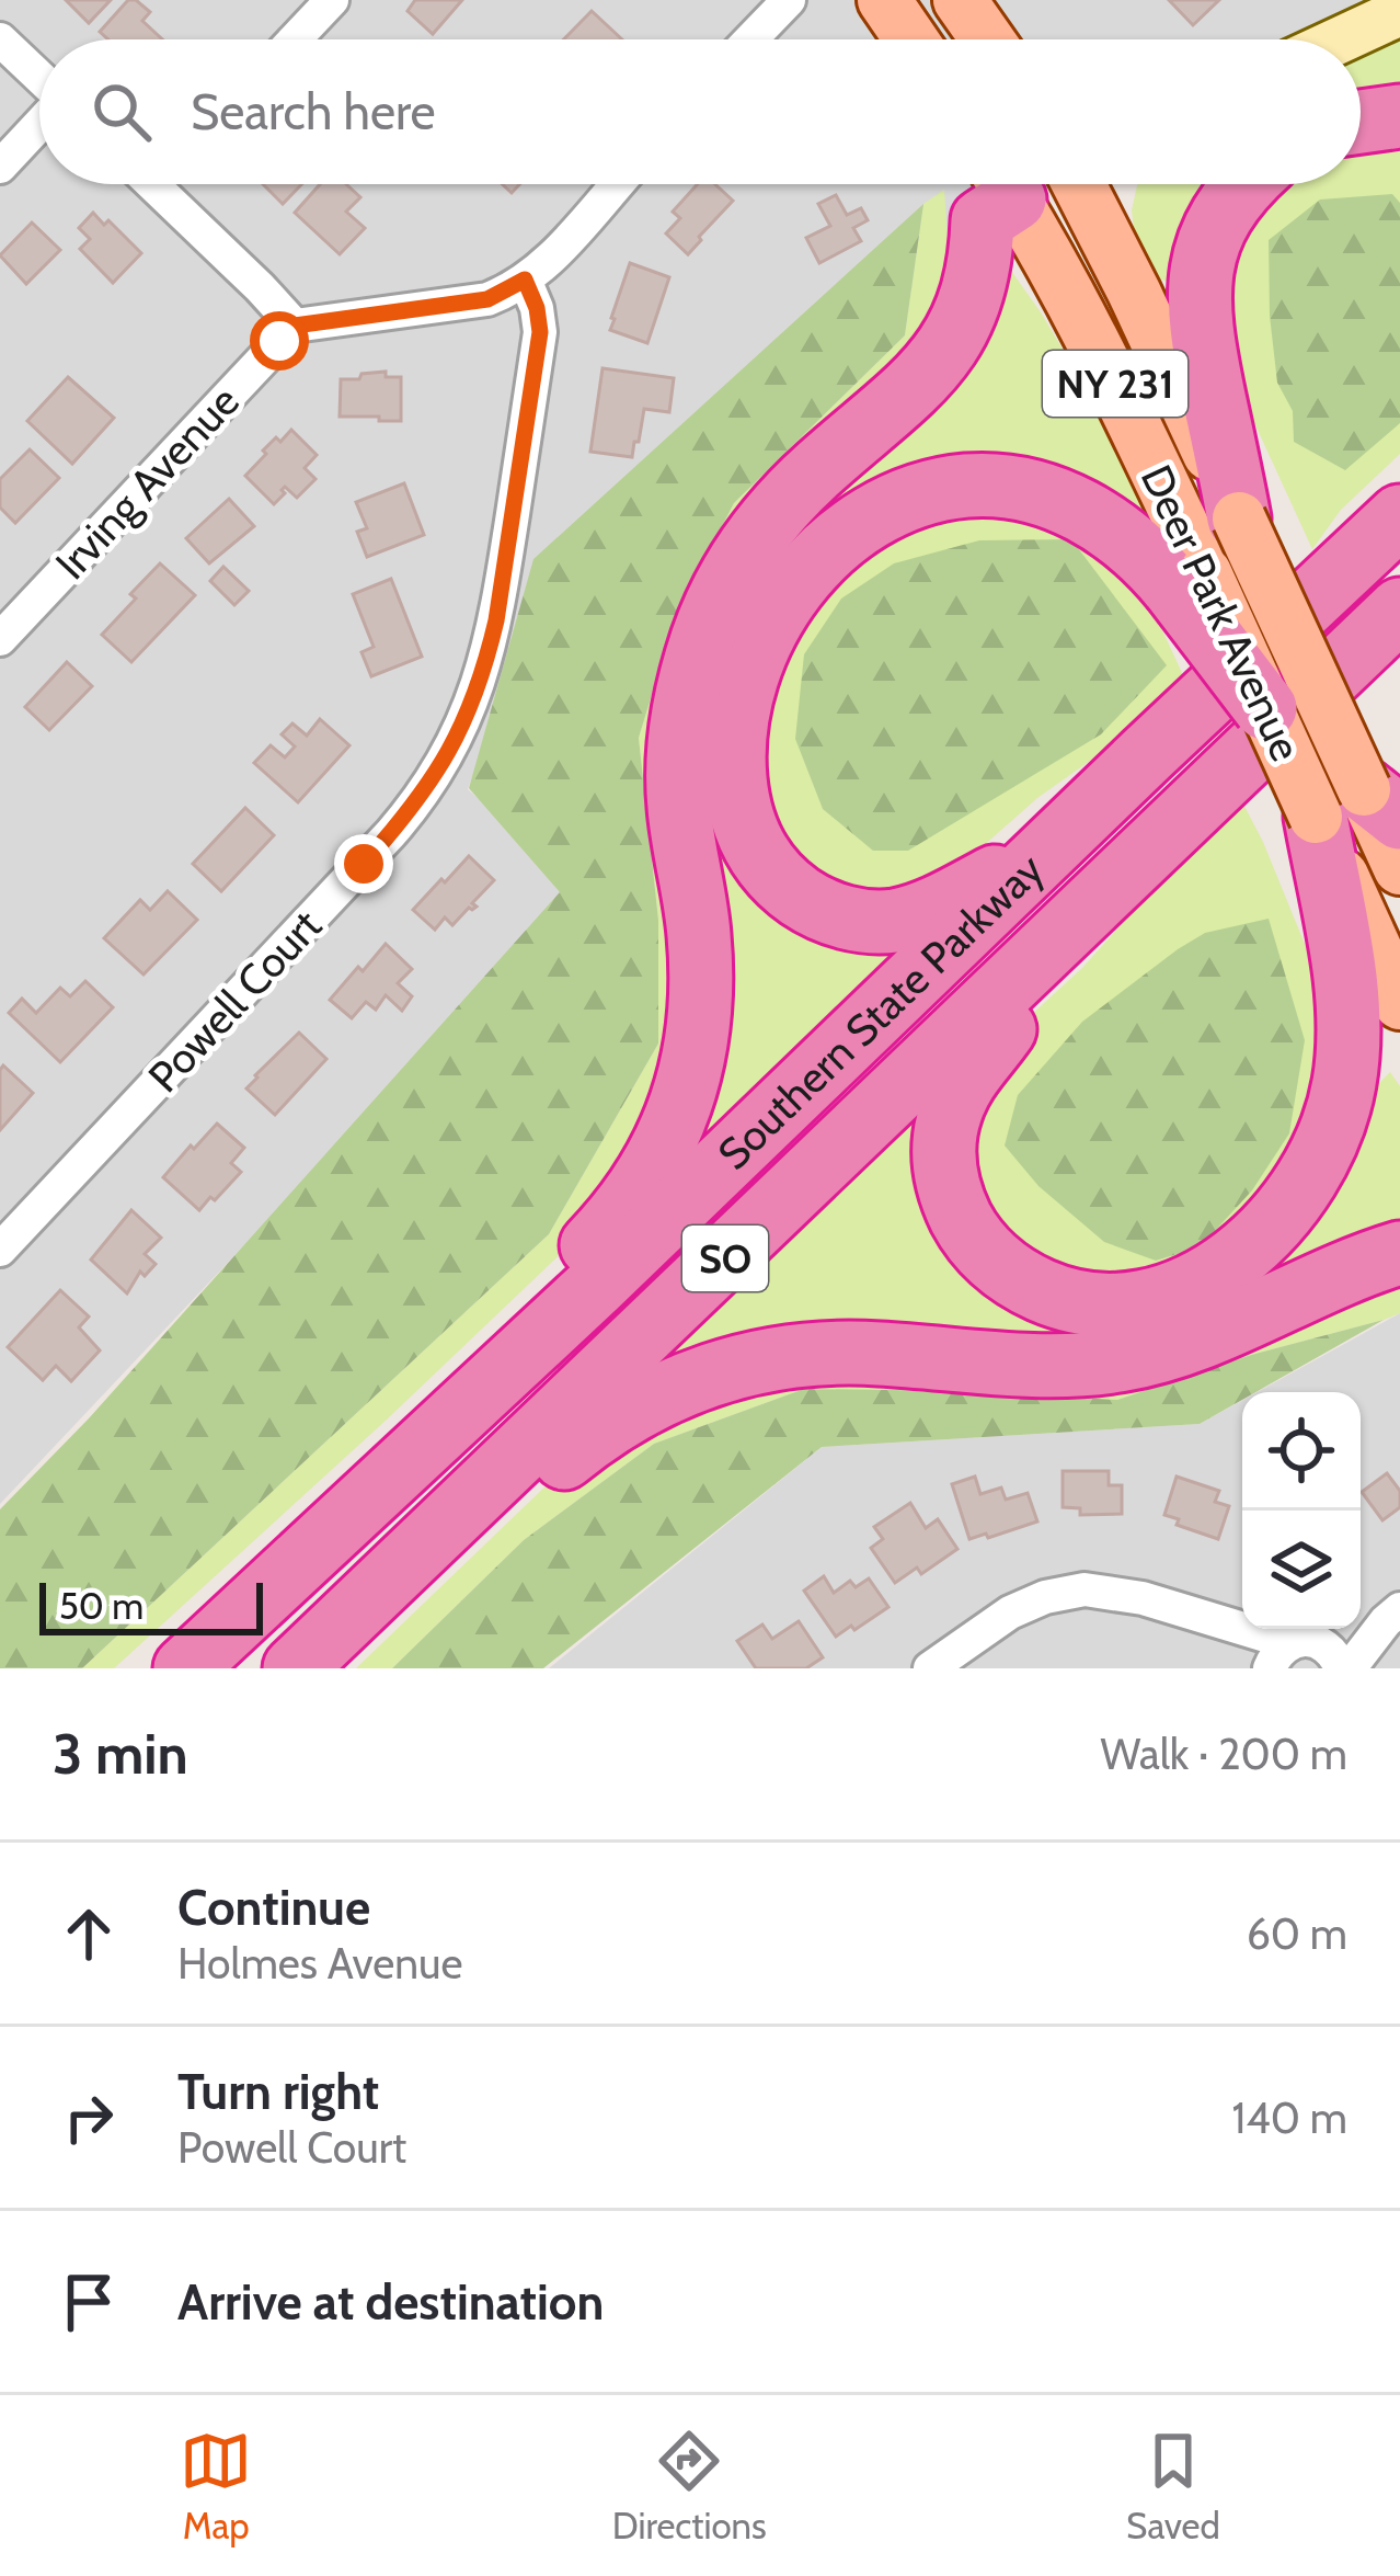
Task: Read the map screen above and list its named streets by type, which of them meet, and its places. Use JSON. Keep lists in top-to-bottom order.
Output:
{
  "streets": {
    "highway": ["Southern State Parkway", "SO"],
    "main road": ["NY 231", "Deer Park Avenue"],
    "street": ["Irving Avenue", "Powell Court"]
  },
  "scale_bar": "50 m",
  "page": {
    "search": "Search here",
    "scale": "50 m",
    "heading": ["3 min", "Walk · 200 m"],
    "list": [
      ["Continue", "Holmes Avenue", "60 m"],
      ["Turn right", "Powell Court", "140 m"],
      "Arrive at destination"
    ],
    "nav": ["Map", "Directions", "Saved"]
  }
}
